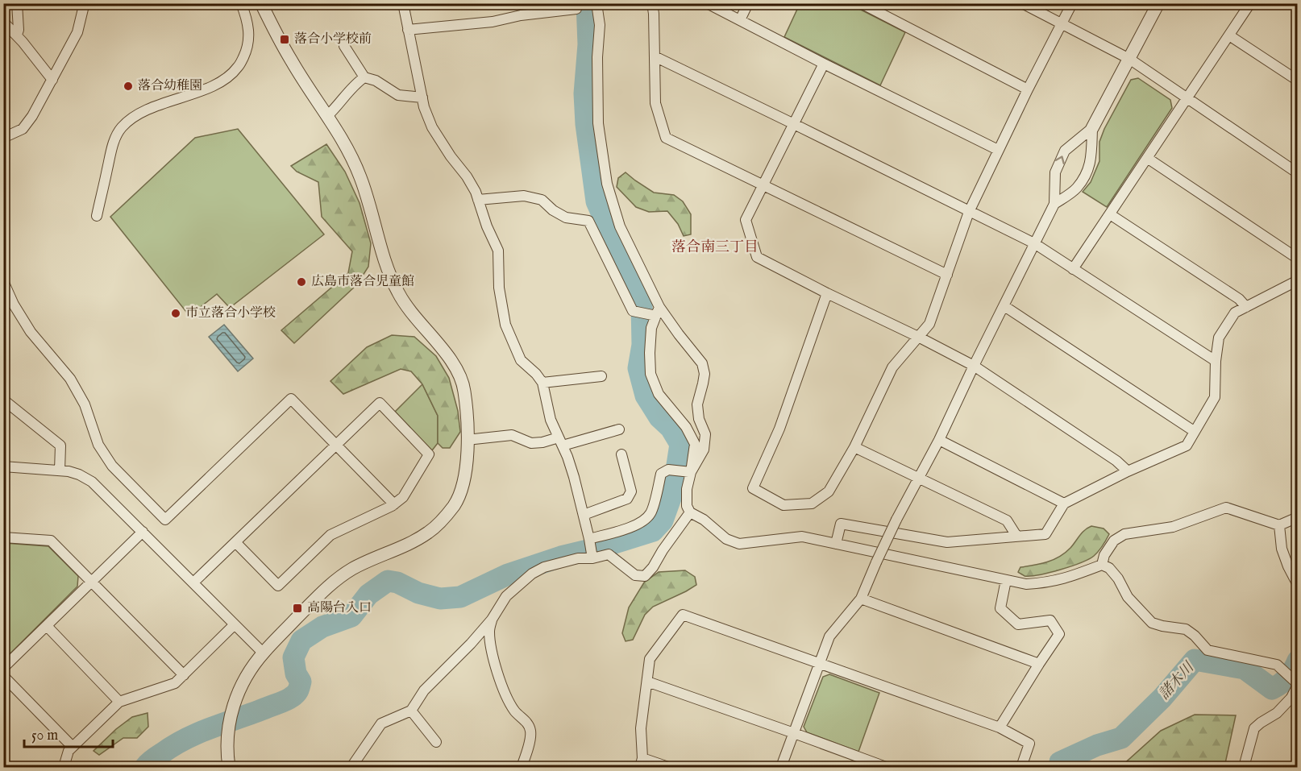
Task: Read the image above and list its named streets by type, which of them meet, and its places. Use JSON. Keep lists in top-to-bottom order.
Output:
{
  "districts": ["落合南三丁目"],
  "water": ["諸木川"],
  "places": {
    "transit": ["落合小学校前", "高陽台入口"],
    "other": ["落合幼稚園", "広島市落合児童館", "市立落合小学校"]
  },
  "scale_bar": "50 m"
}
